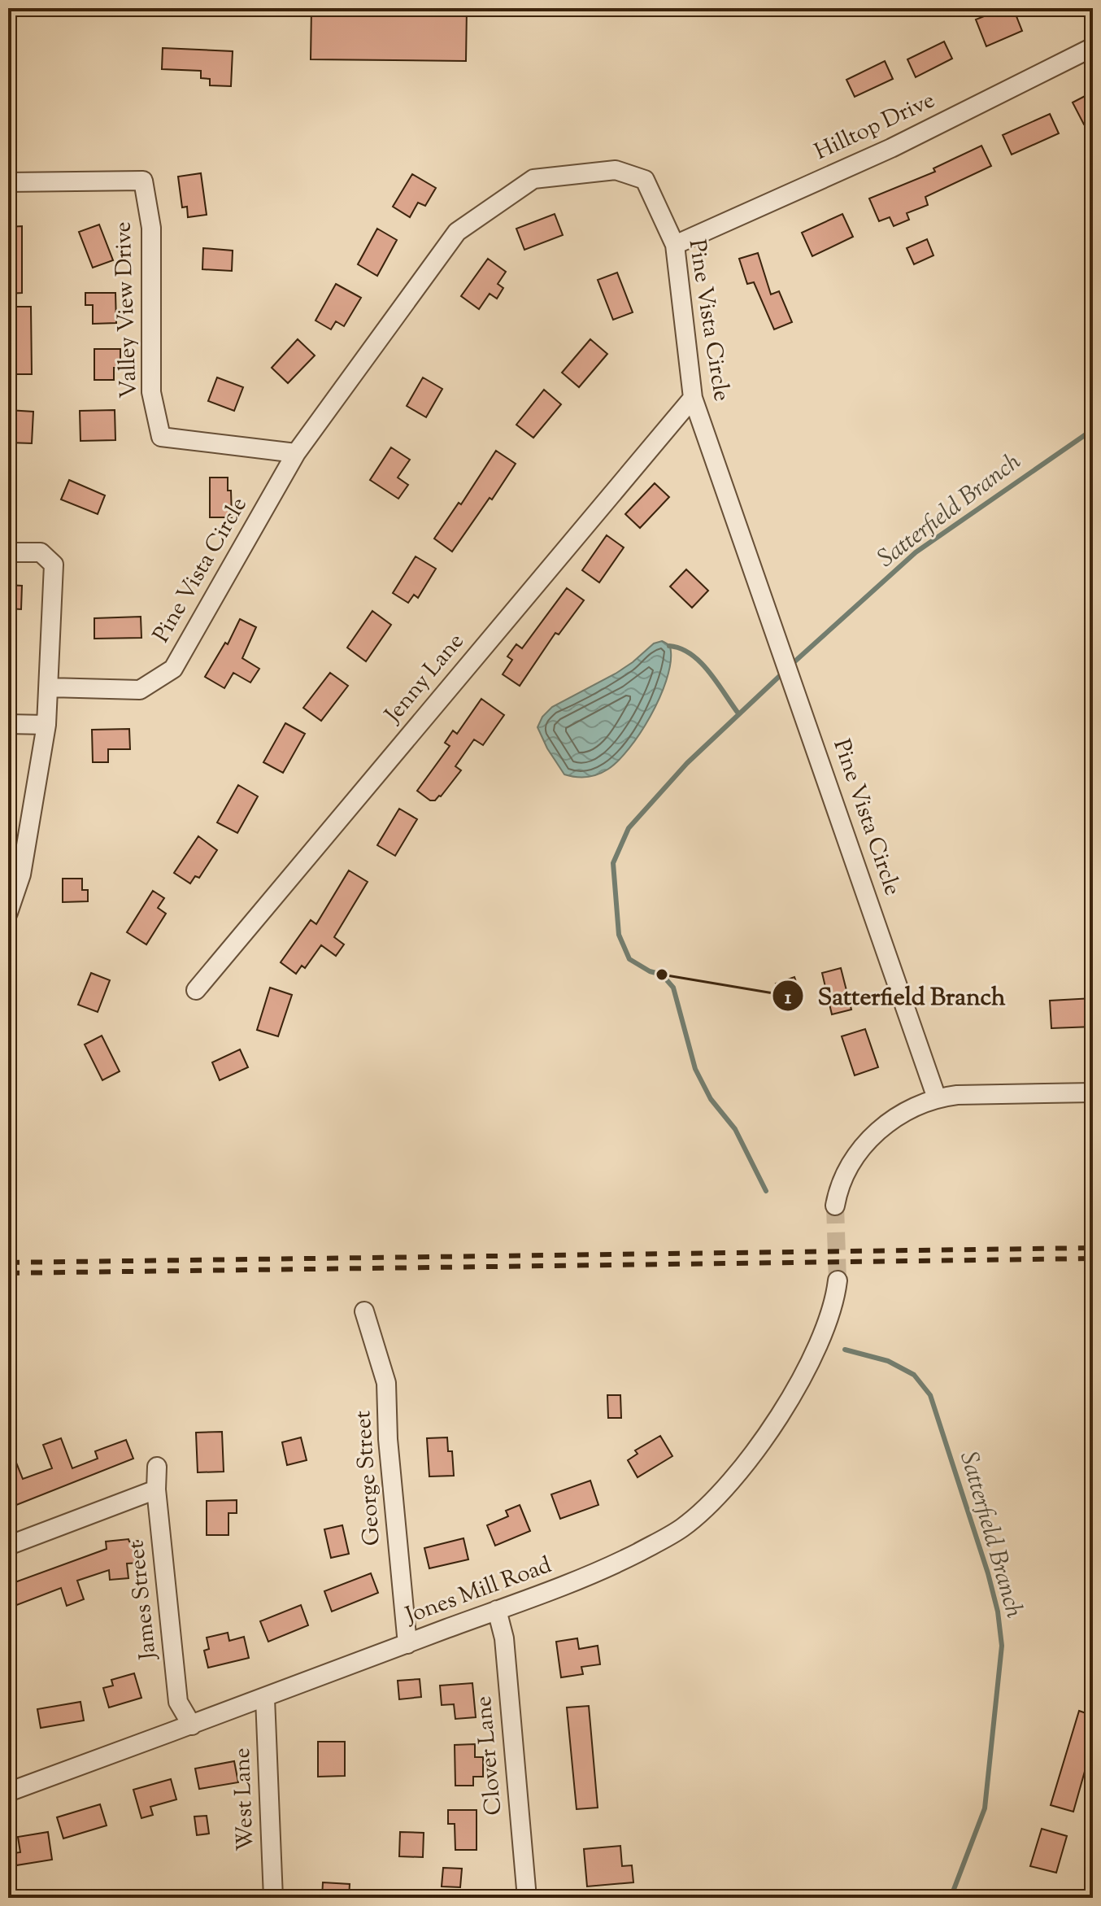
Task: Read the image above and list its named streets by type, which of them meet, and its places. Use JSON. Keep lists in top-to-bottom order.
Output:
{
  "streets": {
    "street": [
      "Hilltop Drive",
      "Valley View Drive",
      "Pine Vista Circle",
      "Jenny Lane",
      "George Street",
      "Jones Mill Road",
      "James Street",
      "Clover Lane",
      "West Lane"
    ]
  },
  "crossings": [
    ["Hilltop Drive", "Pine Vista Circle"],
    ["Valley View Drive", "Pine Vista Circle"],
    ["Pine Vista Circle", "Jenny Lane"],
    ["George Street", "Jones Mill Road"],
    ["Jones Mill Road", "James Street"],
    ["Jones Mill Road", "Clover Lane"],
    ["Jones Mill Road", "West Lane"]
  ],
  "water": ["Satterfield Branch"],
  "places": ["Satterfield Branch"]
}
